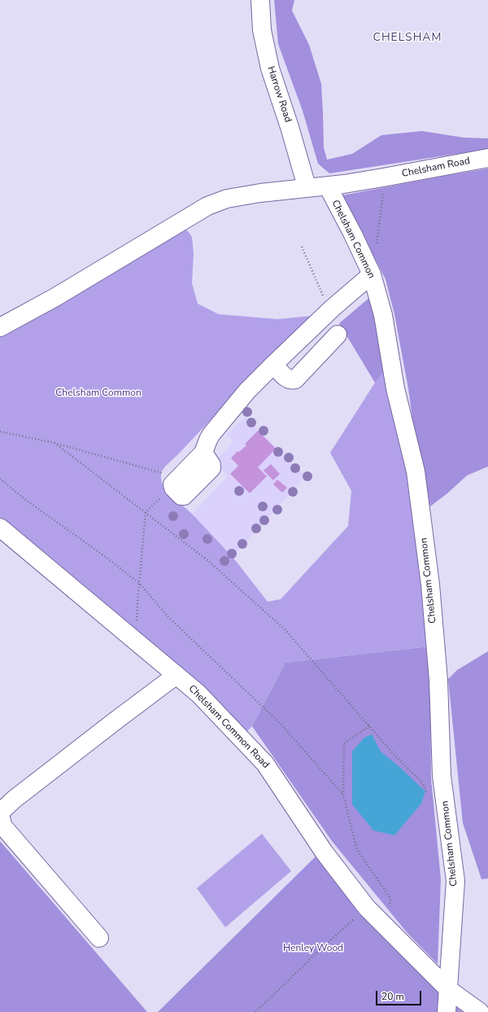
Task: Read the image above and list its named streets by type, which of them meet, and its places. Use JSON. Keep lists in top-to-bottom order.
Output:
{
  "streets": {
    "street": [
      "Harrow Road",
      "Chelsham Road",
      "Chelsham Common",
      "Chelsham Common Road"
    ]
  },
  "crossings": [
    ["Harrow Road", "Chelsham Common"],
    ["Chelsham Road", "Chelsham Common"],
    ["Chelsham Common", "Chelsham Common Road"]
  ],
  "districts": ["CHELSHAM"],
  "parks": ["Chelsham Common", "Henley Wood"],
  "scale_bar": "20 m"
}
